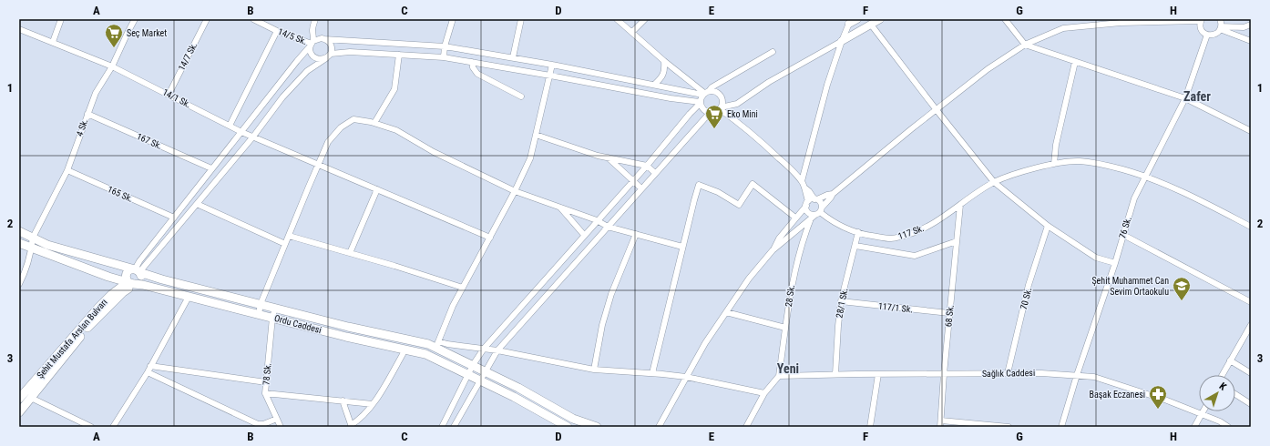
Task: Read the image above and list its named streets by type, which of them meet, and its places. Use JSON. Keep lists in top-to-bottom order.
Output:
{
  "streets": {
    "main road": ["Ordu Caddesi", "Şehit Mustafa Arslan Bulvarı"],
    "street": [
      "14/5 Sk.",
      "14/7 Sk.",
      "14/1 Sk.",
      "4 Sk.",
      "167 Sk.",
      "165 Sk.",
      "76 Sk.",
      "117 Sk.",
      "28 Sk.",
      "70 Sk.",
      "28/1 Sk.",
      "117/1 Sk.",
      "68 Sk.",
      "Sağlık Caddesi",
      "78 Sk."
    ]
  },
  "crossings": [
    ["14/7 Sk.", "14/1 Sk."],
    ["14/1 Sk.", "4 Sk."],
    ["4 Sk.", "167 Sk."],
    ["4 Sk.", "165 Sk."],
    ["4 Sk.", "Ordu Caddesi"],
    ["76 Sk.", "117 Sk."],
    ["76 Sk.", "Sağlık Caddesi"],
    ["117 Sk.", "28 Sk."],
    ["117 Sk.", "28/1 Sk."],
    ["117 Sk.", "68 Sk."],
    ["28 Sk.", "Sağlık Caddesi"],
    ["70 Sk.", "Sağlık Caddesi"],
    ["28/1 Sk.", "117/1 Sk."],
    ["28/1 Sk.", "Sağlık Caddesi"],
    ["117/1 Sk.", "68 Sk."],
    ["68 Sk.", "Sağlık Caddesi"],
    ["Ordu Caddesi", "Şehit Mustafa Arslan Bulvarı"],
    ["Ordu Caddesi", "78 Sk."]
  ],
  "districts": ["Zafer", "Yeni"],
  "places": {
    "supermarket": ["Seç Market", "Eko Mini"],
    "school or university": ["Şehit Muhammet Can Sevim Ortaokulu"],
    "pharmacy": ["Başak Eczanesi"]
  },
  "north": "top right",
  "grid": {
    "columns": [
      "A",
      "B",
      "C",
      "D",
      "E",
      "F",
      "G",
      "H"
    ],
    "rows": ["1", "2", "3"]
  }
}
